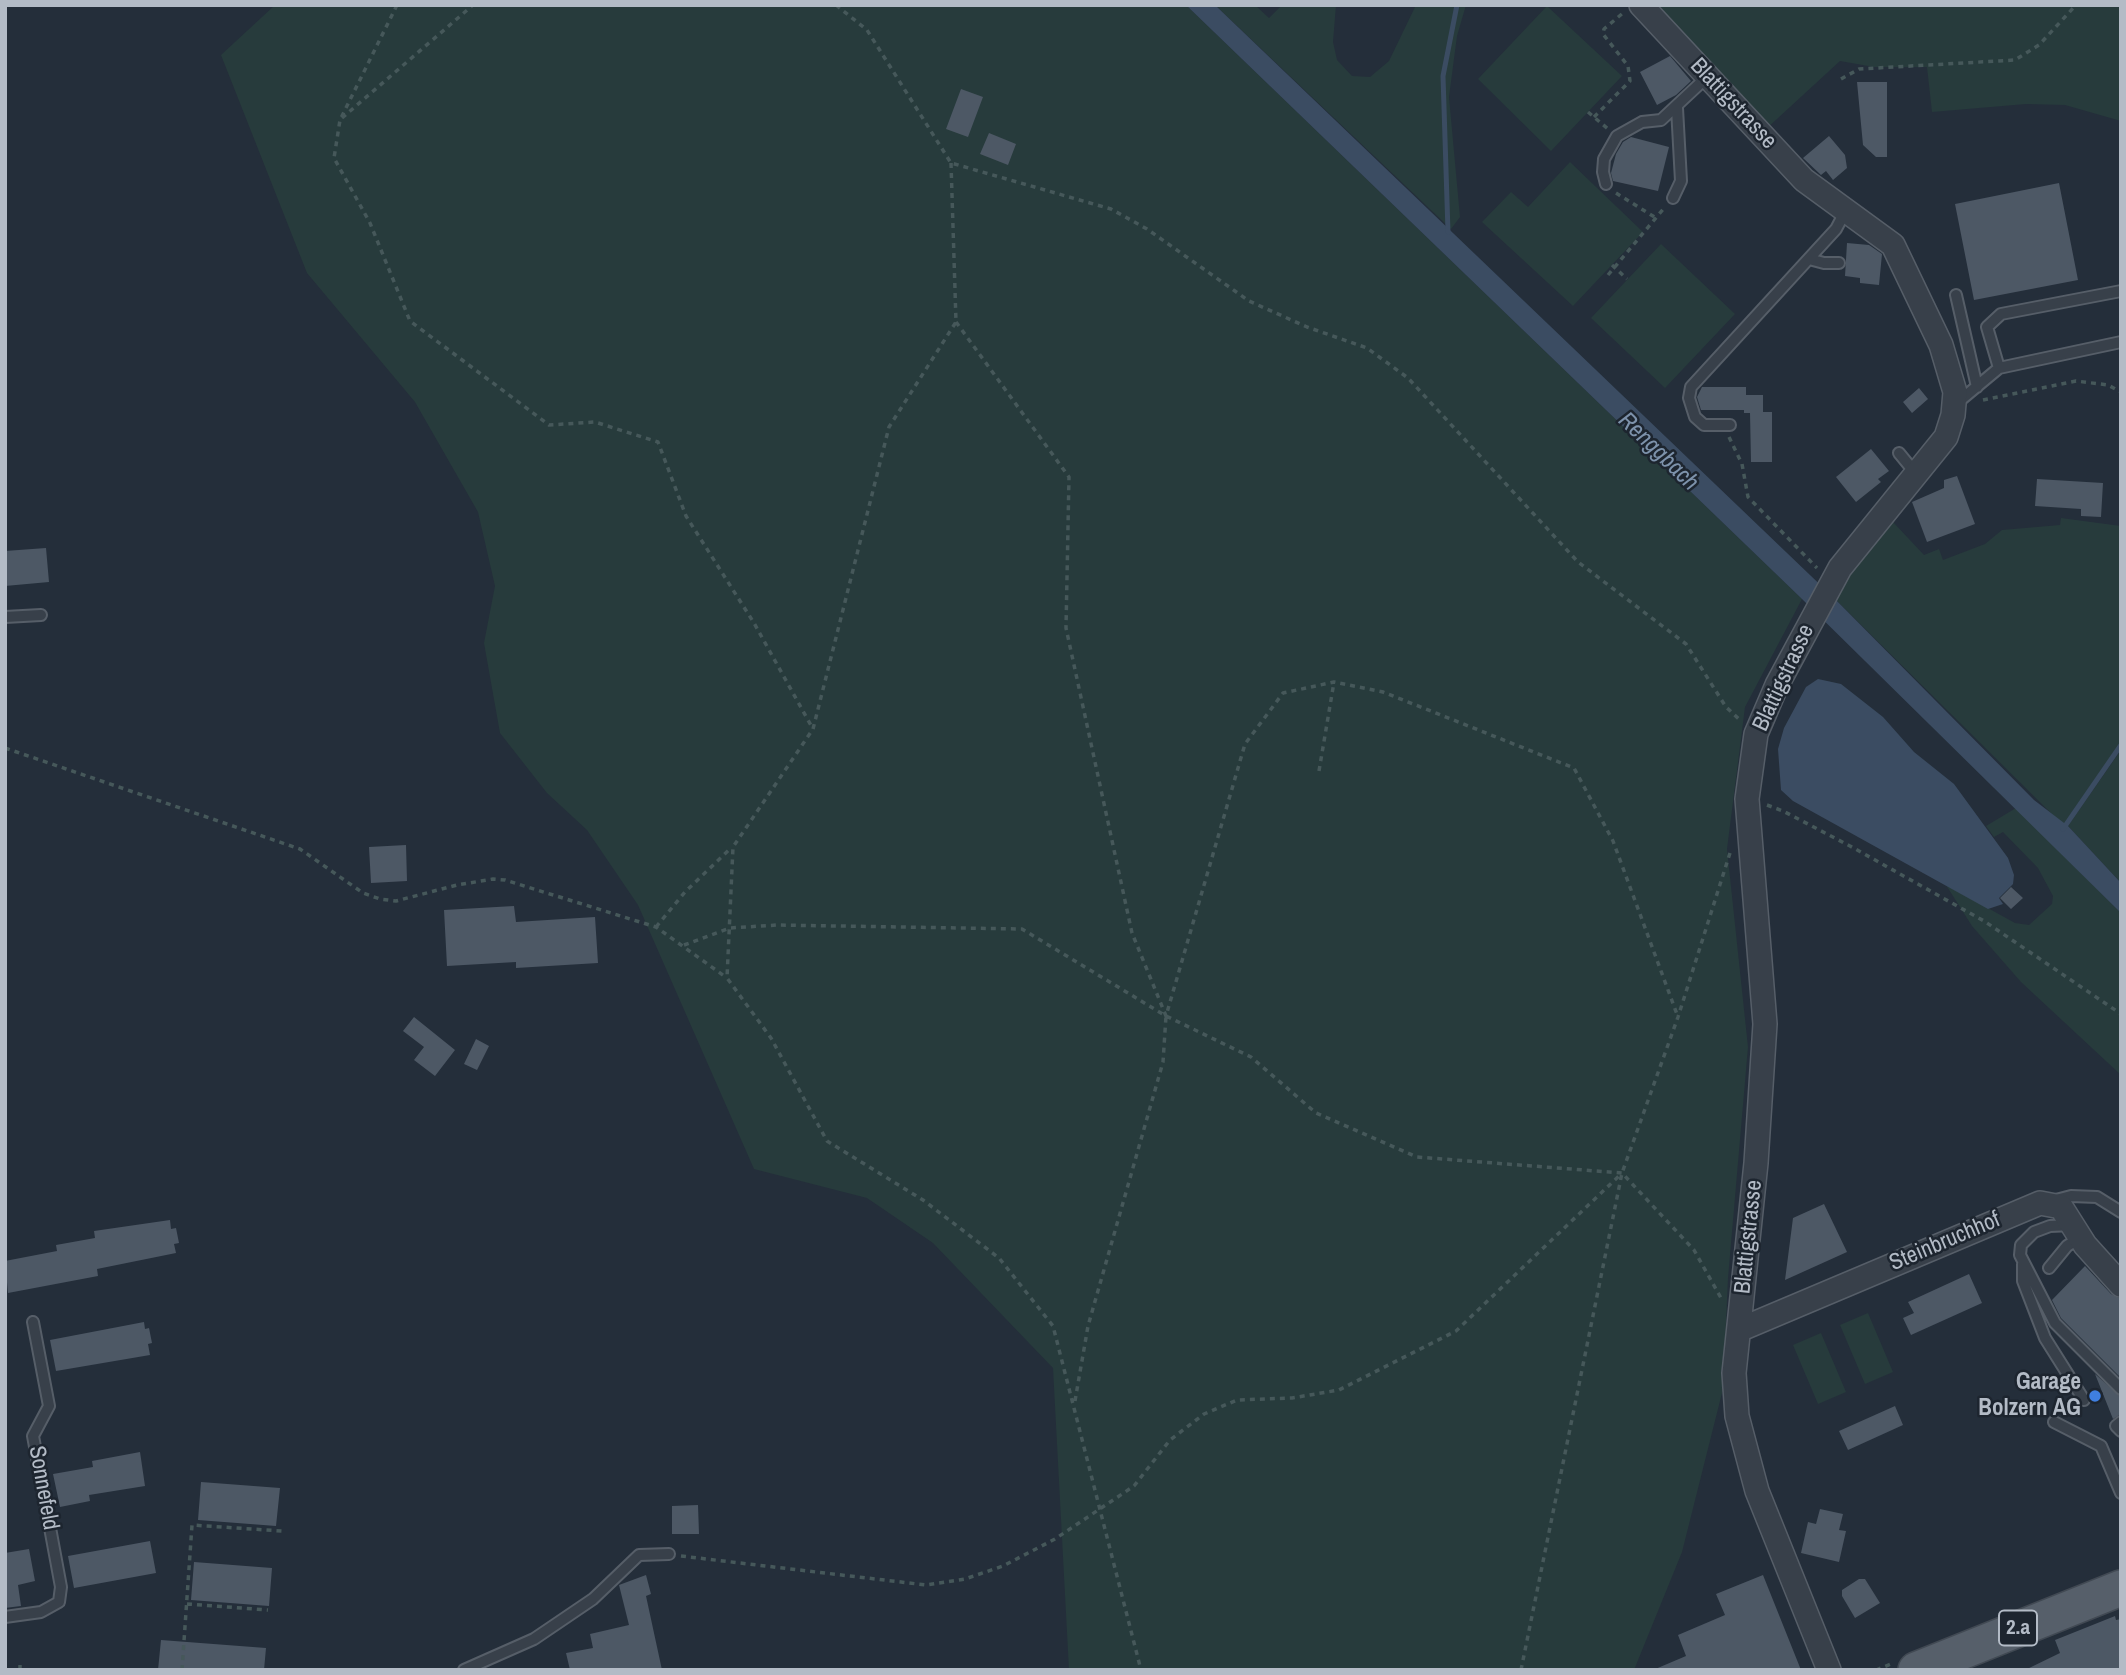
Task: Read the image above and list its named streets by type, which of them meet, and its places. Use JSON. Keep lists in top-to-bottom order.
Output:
{
  "streets": {
    "main road": ["2.a"],
    "street": ["Blattigstrasse", "Steinbruchhof"],
    "lane": ["Sonnefeld"]
  },
  "crossings": [
    ["Blattigstrasse", "Steinbruchhof"]
  ],
  "water": ["Renggbach"],
  "places": ["Garage Bolzern AG"]
}
